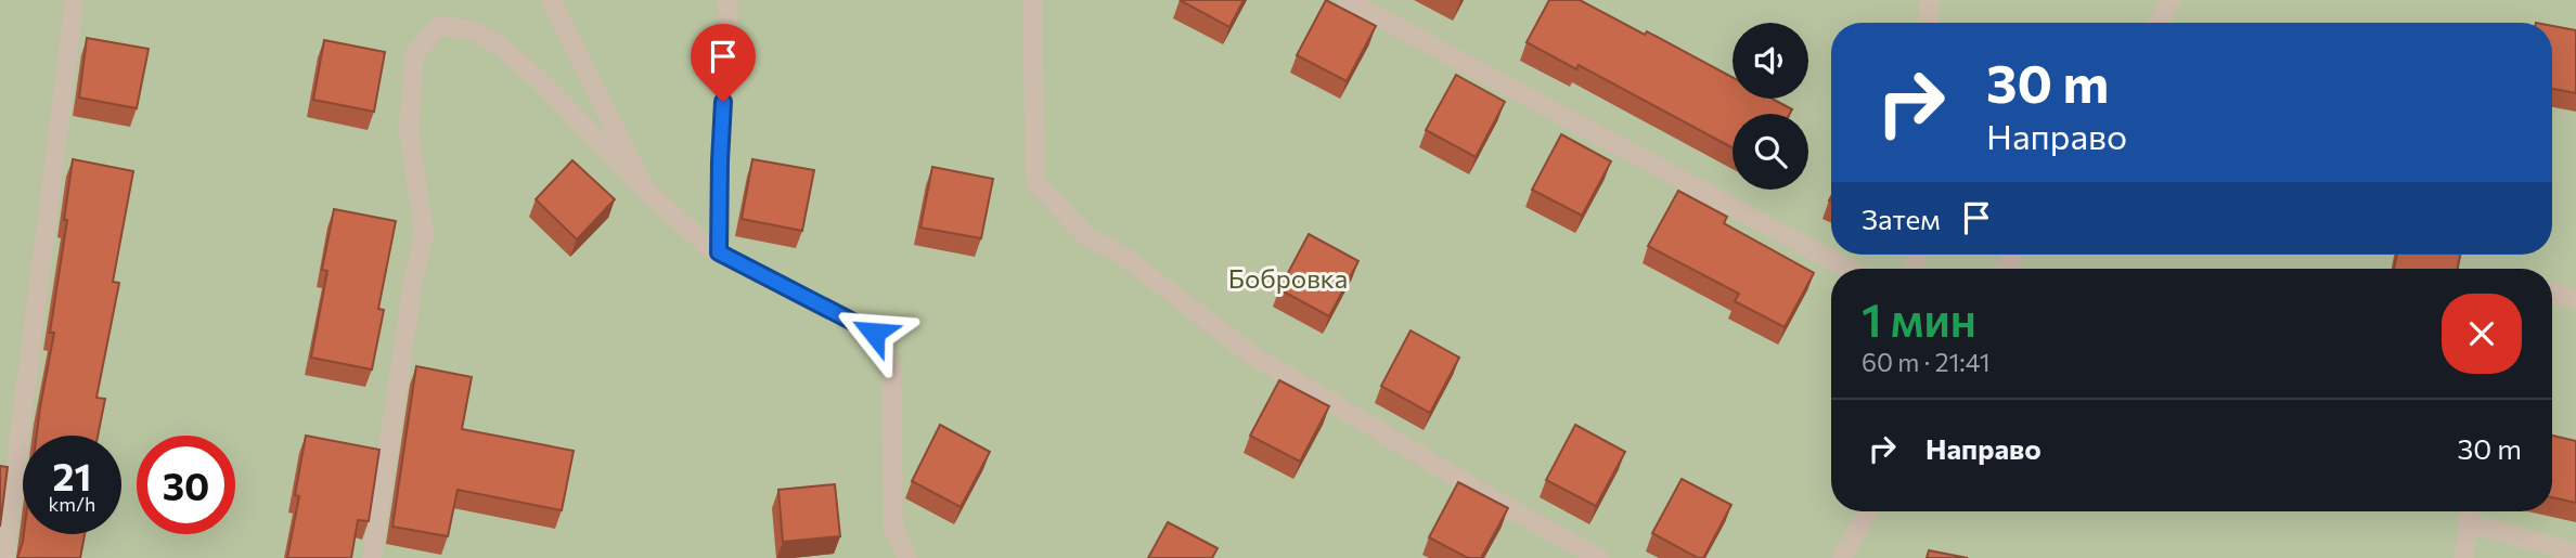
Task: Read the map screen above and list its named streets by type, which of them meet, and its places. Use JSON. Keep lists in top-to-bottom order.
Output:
{
  "parks": ["Бобровка"],
  "page": {
    "turn": ["30 m", "Направо"],
    "then": "Затем",
    "heading": ["1 мин", "60 m · 21:41"],
    "list": [
      {
        "name": "Направо",
        "value": "30 m"
      }
    ],
    "speed": "21 km/h",
    "limit": "30"
  }
}
